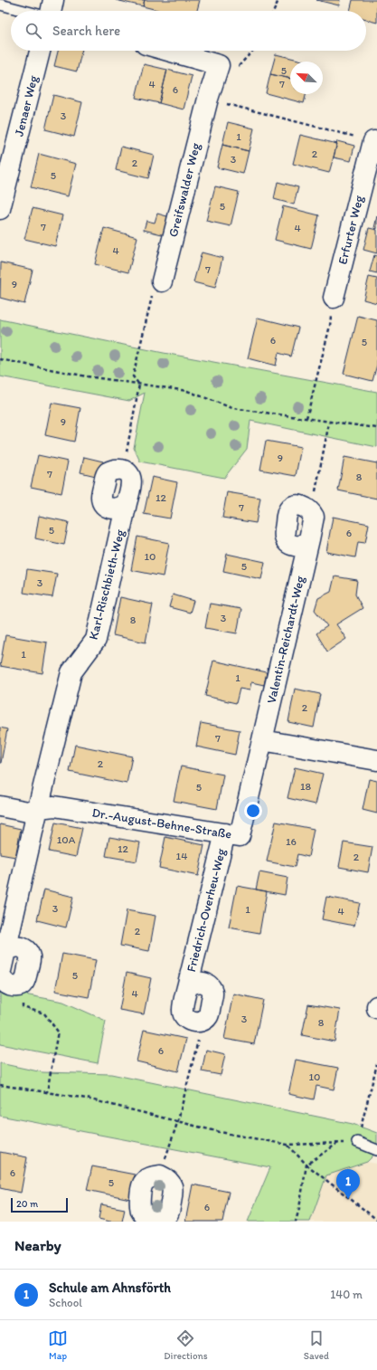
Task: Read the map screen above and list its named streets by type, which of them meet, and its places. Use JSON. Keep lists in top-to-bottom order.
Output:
{
  "streets": {
    "street": [
      "Jenaer Weg",
      "Greifswalder Weg",
      "Erfurter Weg",
      "Karl-Rischbieth-Weg",
      "Valentin-Reichardt-Weg",
      "Dr.-August-Behne-Straße",
      "Friedrich-Overheu-Weg"
    ]
  },
  "crossings": [
    ["Karl-Rischbieth-Weg", "Dr.-August-Behne-Straße"],
    ["Valentin-Reichardt-Weg", "Dr.-August-Behne-Straße"],
    ["Dr.-August-Behne-Straße", "Friedrich-Overheu-Weg"]
  ],
  "house_numbers": [
    "5",
    "4",
    "7",
    "6",
    "3",
    "1",
    "2",
    "3",
    "2",
    "5",
    "5",
    "7",
    "4",
    "4",
    "7",
    "9",
    "6",
    "5",
    "9",
    "9",
    "7",
    "8",
    "12",
    "7",
    "5",
    "6",
    "10",
    "5",
    "3",
    "3",
    "8",
    "1",
    "1",
    "2",
    "7",
    "2",
    "18",
    "5",
    "10A",
    "16",
    "12",
    "14",
    "2",
    "3",
    "1",
    "4",
    "2",
    "5",
    "4",
    "3",
    "8",
    "6",
    "10",
    "6",
    "5",
    "6"
  ],
  "scale_bar": "20 m",
  "north": "top left",
  "page": {
    "search": "Search here",
    "pins": "1",
    "scale": "20 m",
    "heading": "Nearby",
    "list": [
      {
        "mark": "1",
        "name": "Schule am Ahnsförth",
        "note": "School",
        "value": "140 m"
      }
    ],
    "nav": ["Map", "Directions", "Saved"]
  }
}
